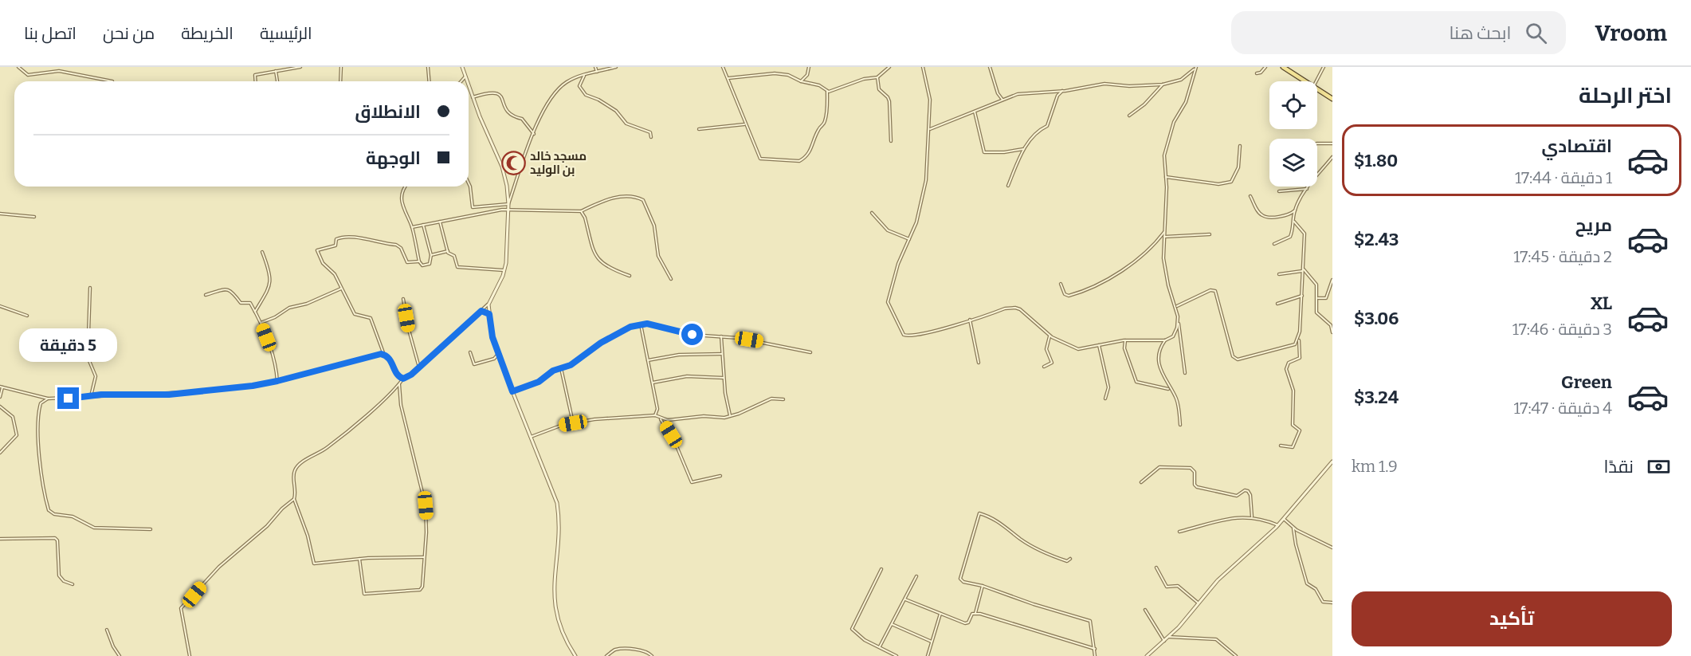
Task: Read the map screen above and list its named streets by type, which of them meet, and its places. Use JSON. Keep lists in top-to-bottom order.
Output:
{
  "places": {
    "mosque": ["مسجد خالد بن الوليد"]
  },
  "page": {
    "header": "Vroom",
    "search": "ابحث هنا",
    "nav": [
      "الرئيسية",
      "الخريطة",
      "من نحن",
      "اتصل بنا"
    ],
    "heading": "اختر الرحلة",
    "banner": ["الانطلاق", "الوجهة"],
    "list": [
      {
        "name": "اقتصادي",
        "note": "1 دقيقة · 17:44",
        "value": "$1.80"
      },
      {
        "name": "مريح",
        "note": "2 دقيقة · 17:45",
        "value": "$2.43"
      },
      {
        "name": "XL",
        "note": "3 دقيقة · 17:46",
        "value": "$3.06"
      },
      {
        "name": "Green",
        "note": "4 دقيقة · 17:47",
        "value": "$3.24"
      }
    ],
    "bubble": "5 دقيقة",
    "pay": ["نقدًا", "1.9 km"],
    "buttons": "تأكيد"
  }
}
